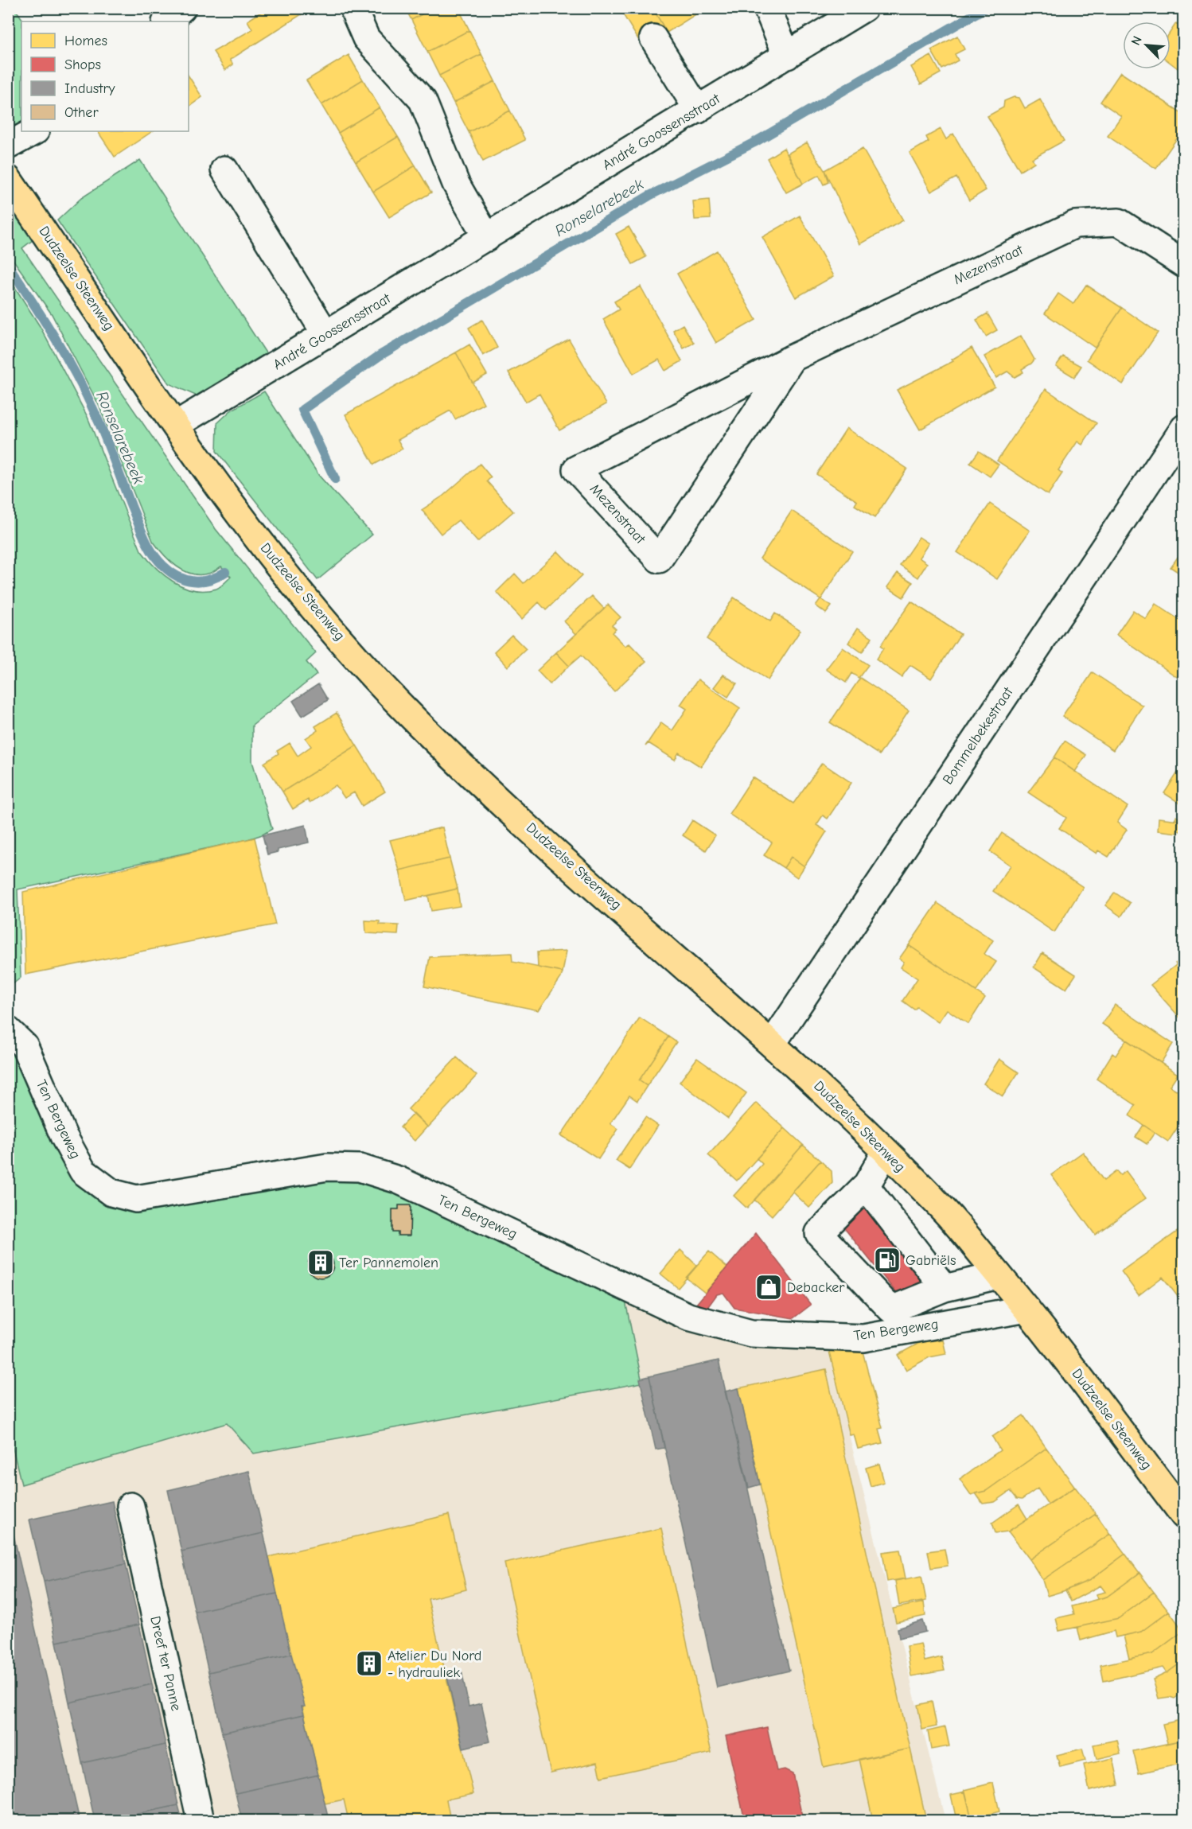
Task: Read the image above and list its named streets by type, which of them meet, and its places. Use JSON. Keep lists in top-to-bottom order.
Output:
{
  "streets": {
    "main road": ["Dudzeelse Steenweg"],
    "street": [
      "André Goossensstraat",
      "Mezenstraat",
      "Bommelbekestraat",
      "Ten Bergeweg",
      "Dreef ter Panne"
    ]
  },
  "crossings": [
    ["André Goossensstraat", "Dudzeelse Steenweg"],
    ["Dudzeelse Steenweg", "Bommelbekestraat"],
    ["Dudzeelse Steenweg", "Ten Bergeweg"]
  ],
  "water": ["Ronselarebeek"],
  "places": {
    "fuel station": ["Gabriëls"],
    "building": ["Ter Pannemolen", "Atelier Du Nord - hydrauliek"],
    "shop": ["Debacker"]
  },
  "legend": [
    "Homes",
    "Shops",
    "Industry",
    "Other"
  ],
  "north": "top left"
}
